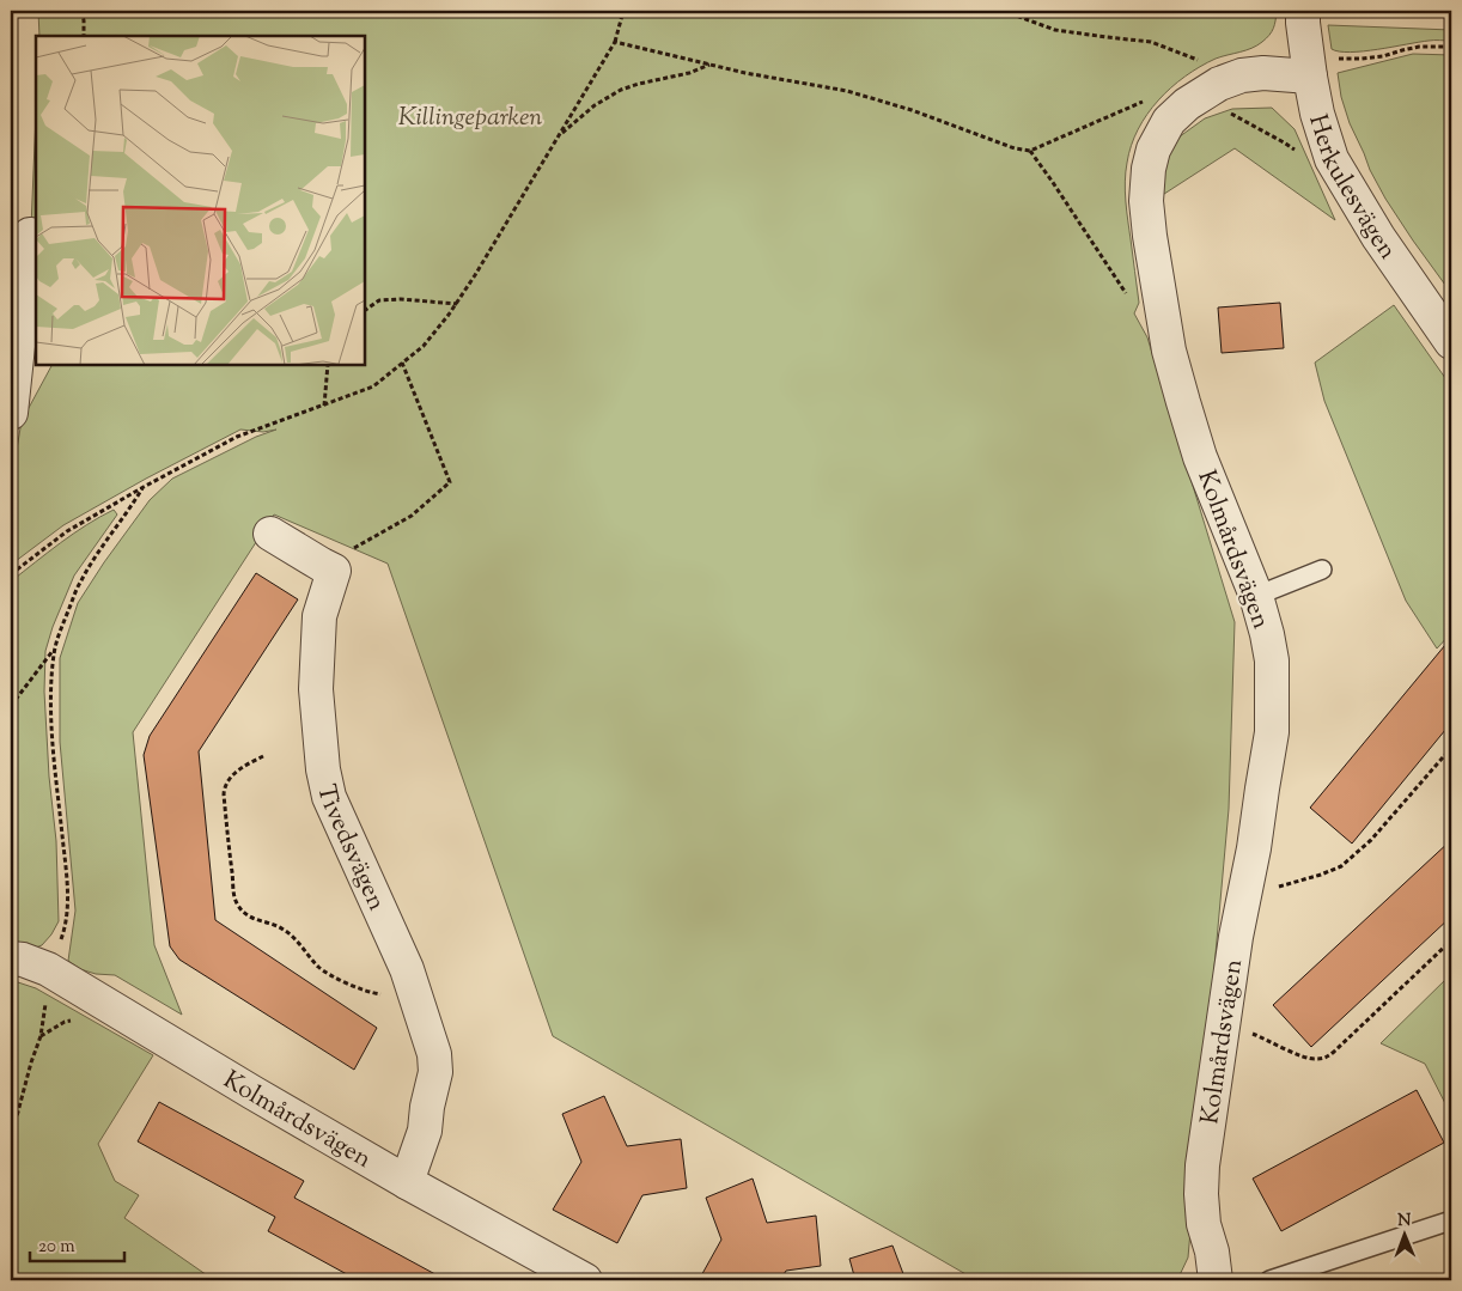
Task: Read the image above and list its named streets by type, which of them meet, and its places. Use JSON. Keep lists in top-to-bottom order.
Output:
{
  "streets": {
    "street": ["Herkulesvägen", "Kolmårdsvägen", "Tivedsvägen"]
  },
  "crossings": [
    ["Herkulesvägen", "Kolmårdsvägen"],
    ["Kolmårdsvägen", "Tivedsvägen"]
  ],
  "parks": ["Killingeparken"],
  "scale_bar": "20 m",
  "north": "top"
}
